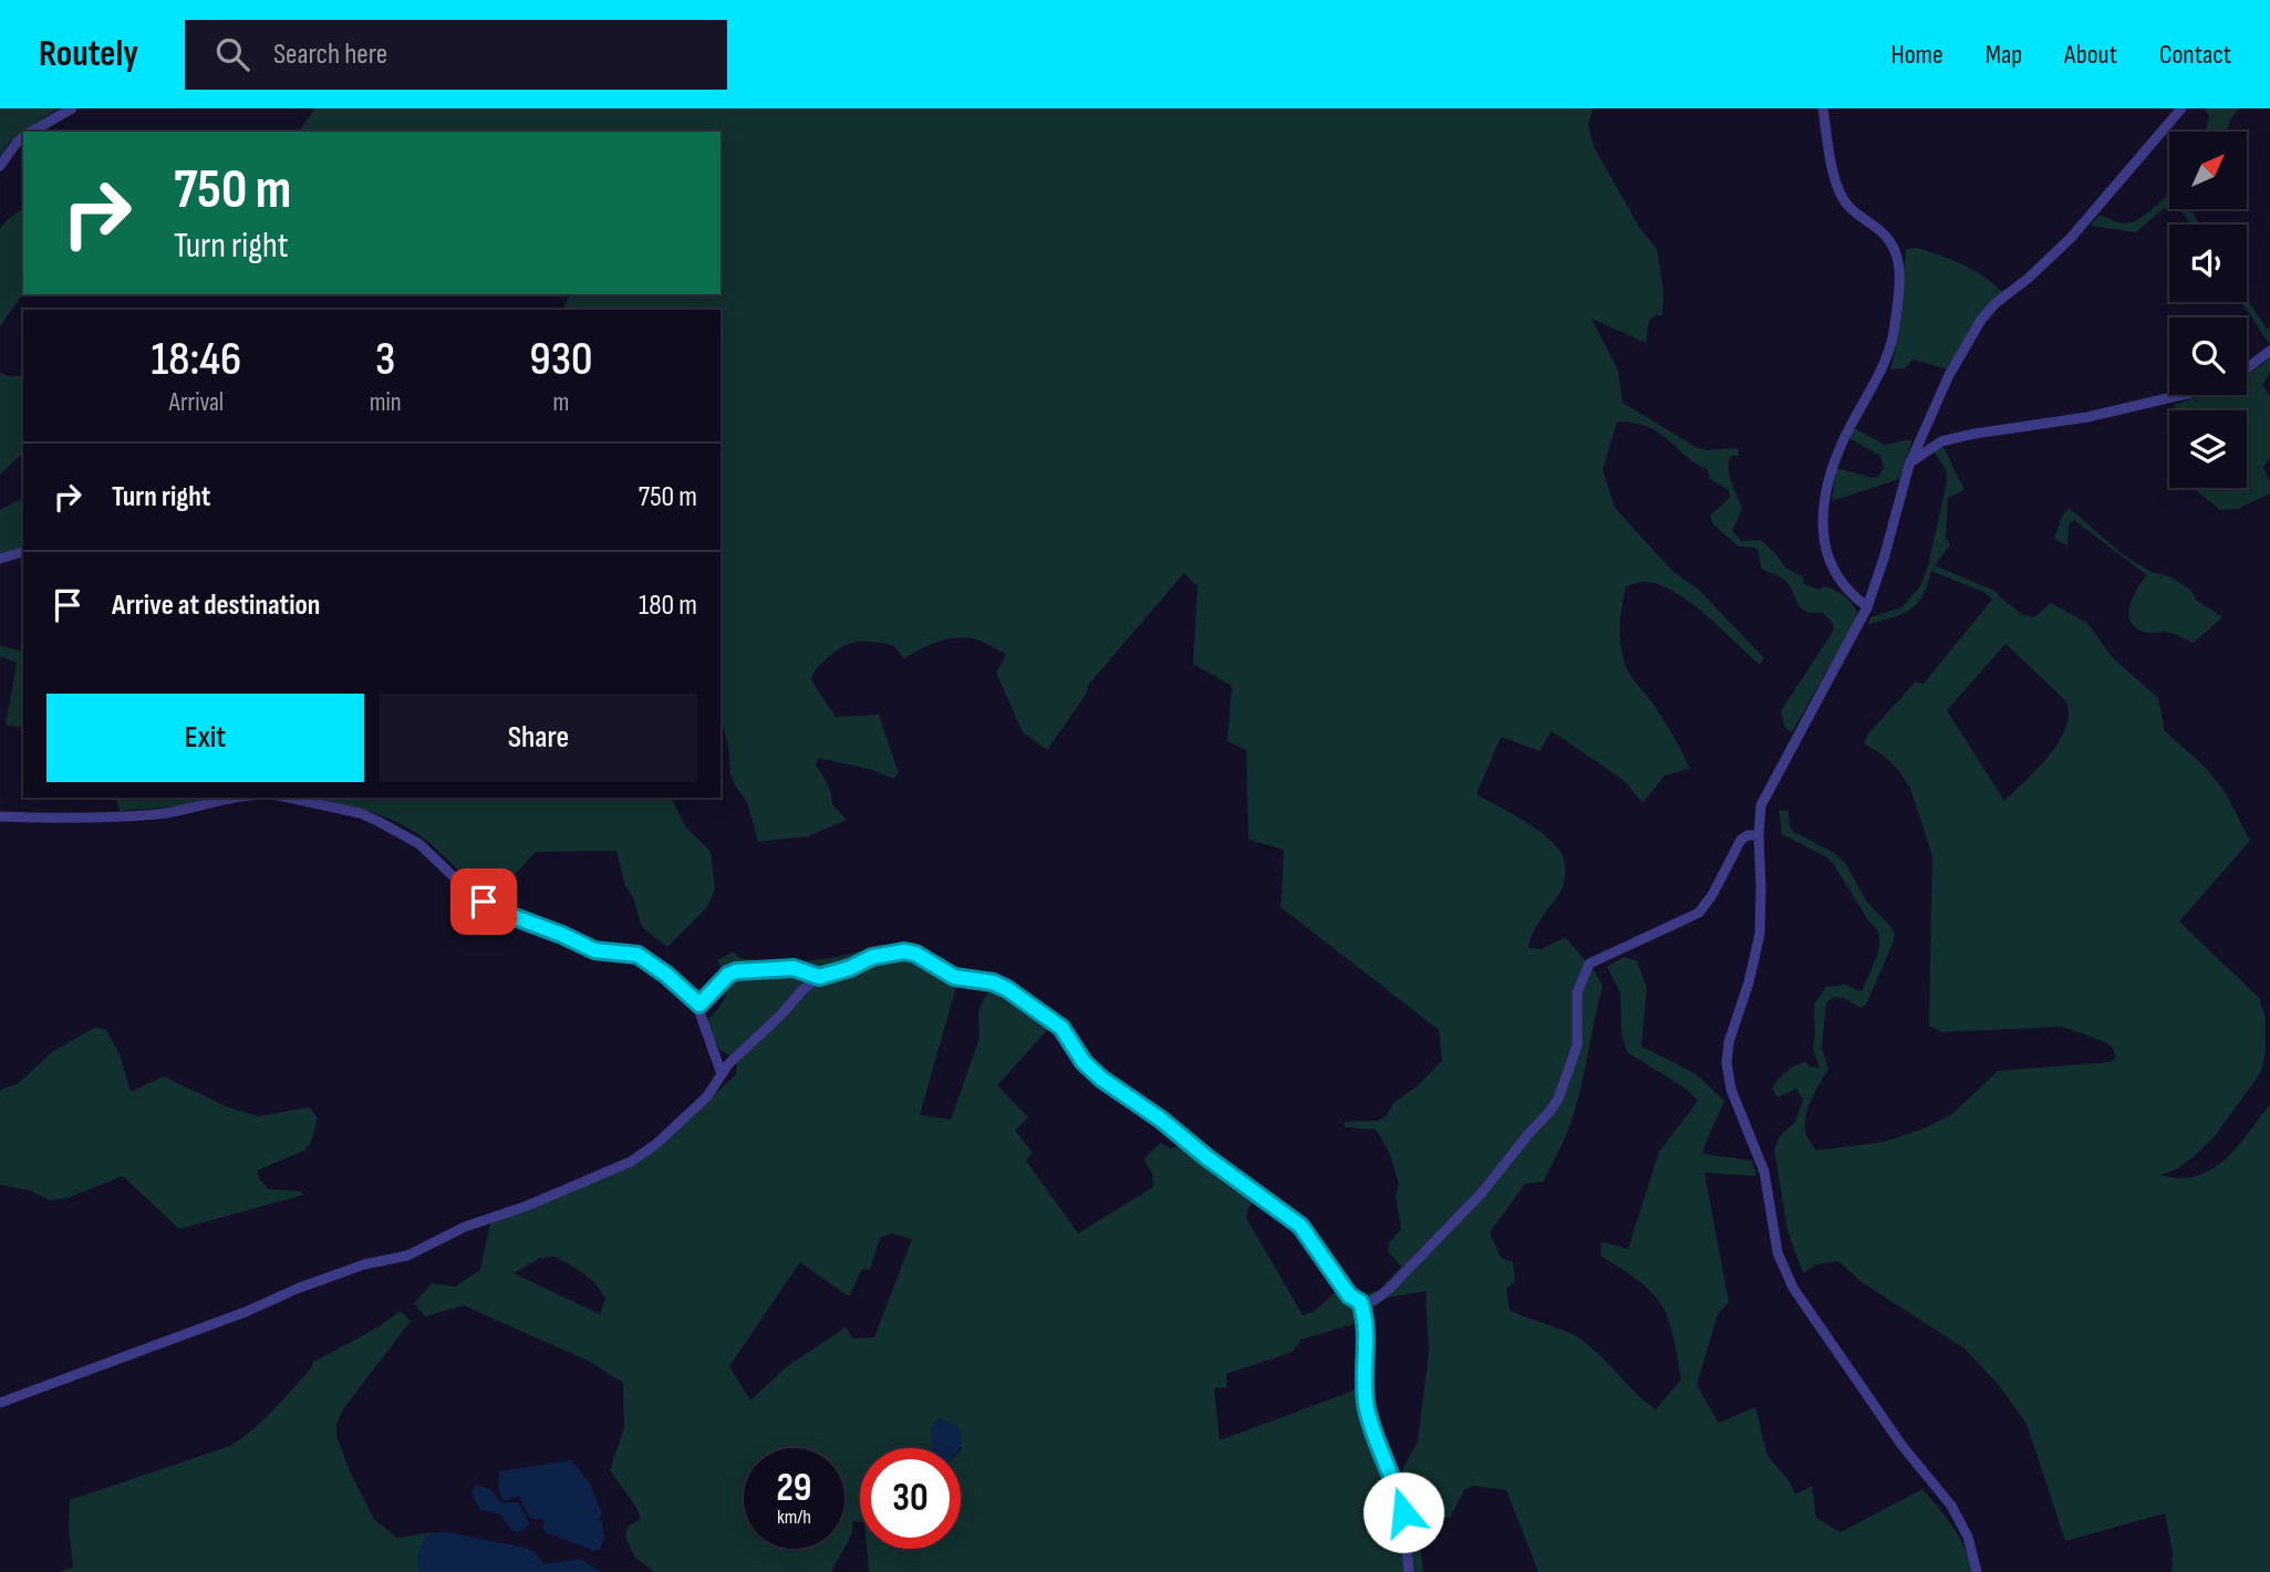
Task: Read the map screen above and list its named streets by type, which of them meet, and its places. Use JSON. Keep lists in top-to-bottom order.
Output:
{
  "north": "top right",
  "page": {
    "header": "Routely",
    "search": "Search here",
    "nav": [
      "Home",
      "Map",
      "About",
      "Contact"
    ],
    "turn": ["750 m", "Turn right"],
    "eta": [
      "18:46",
      "Arrival",
      "3",
      "min",
      "930",
      "m"
    ],
    "list": [
      {
        "name": "Turn right",
        "value": "750 m"
      },
      {
        "name": "Arrive at destination",
        "value": "180 m"
      }
    ],
    "buttons": ["Exit", "Share"],
    "speed": "29 km/h",
    "limit": "30"
  }
}
